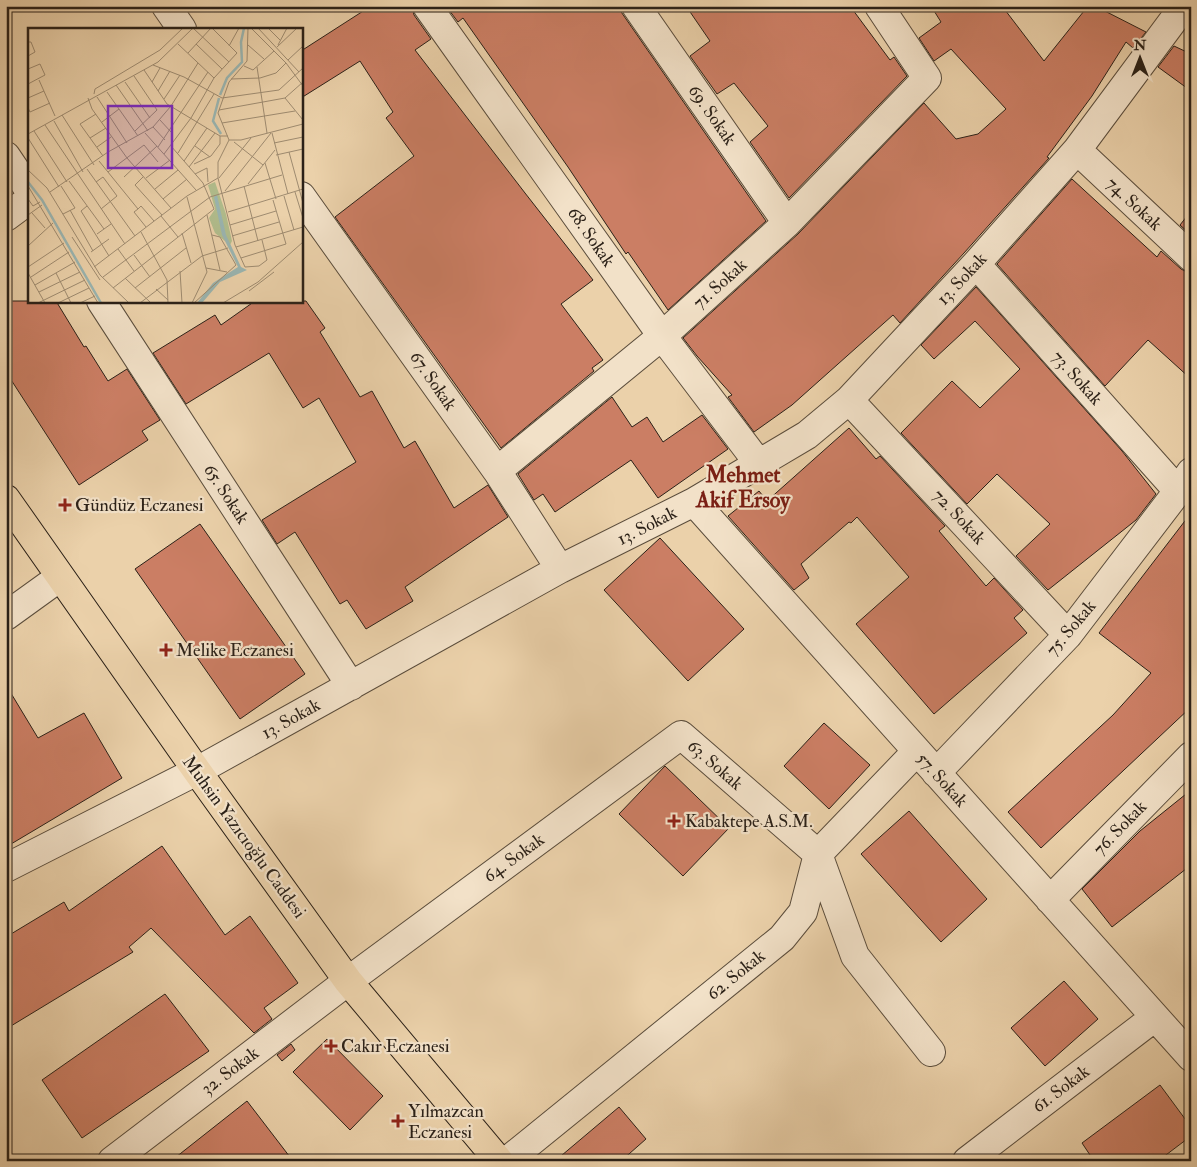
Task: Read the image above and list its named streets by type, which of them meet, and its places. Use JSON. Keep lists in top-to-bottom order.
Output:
{
  "streets": {
    "main road": ["Muhsin Yazıcıoğlu Caddesi"],
    "street": [
      "69. Sokak",
      "74. Sokak",
      "68. Sokak",
      "13. Sokak",
      "71. Sokak",
      "73. Sokak",
      "67. Sokak",
      "65. Sokak",
      "72. Sokak",
      "75. Sokak",
      "63. Sokak",
      "57. Sokak",
      "76. Sokak",
      "64. Sokak",
      "62. Sokak",
      "32. Sokak",
      "61. Sokak"
    ]
  },
  "crossings": [
    ["69. Sokak", "71. Sokak"],
    ["74. Sokak", "13. Sokak"],
    ["68. Sokak", "13. Sokak"],
    ["68. Sokak", "71. Sokak"],
    ["13. Sokak", "73. Sokak"],
    ["13. Sokak", "67. Sokak"],
    ["13. Sokak", "65. Sokak"],
    ["13. Sokak", "72. Sokak"],
    ["13. Sokak", "57. Sokak"],
    ["13. Sokak", "Muhsin Yazıcıoğlu Caddesi"],
    ["71. Sokak", "67. Sokak"],
    ["73. Sokak", "75. Sokak"],
    ["72. Sokak", "75. Sokak"],
    ["75. Sokak", "57. Sokak"],
    ["63. Sokak", "64. Sokak"],
    ["63. Sokak", "62. Sokak"],
    ["57. Sokak", "76. Sokak"],
    ["57. Sokak", "62. Sokak"],
    ["57. Sokak", "61. Sokak"],
    ["Muhsin Yazıcıoğlu Caddesi", "64. Sokak"],
    ["Muhsin Yazıcıoğlu Caddesi", "32. Sokak"],
    ["64. Sokak", "32. Sokak"]
  ],
  "districts": ["Mehmet Akif Ersoy"],
  "places": {
    "health": [
      "Gündüz Eczanesi",
      "Melike Eczanesi",
      "Kabaktepe A.S.M.",
      "Cakır Eczanesi",
      "Yılmazcan Eczanesi"
    ]
  },
  "north": "top"
}
